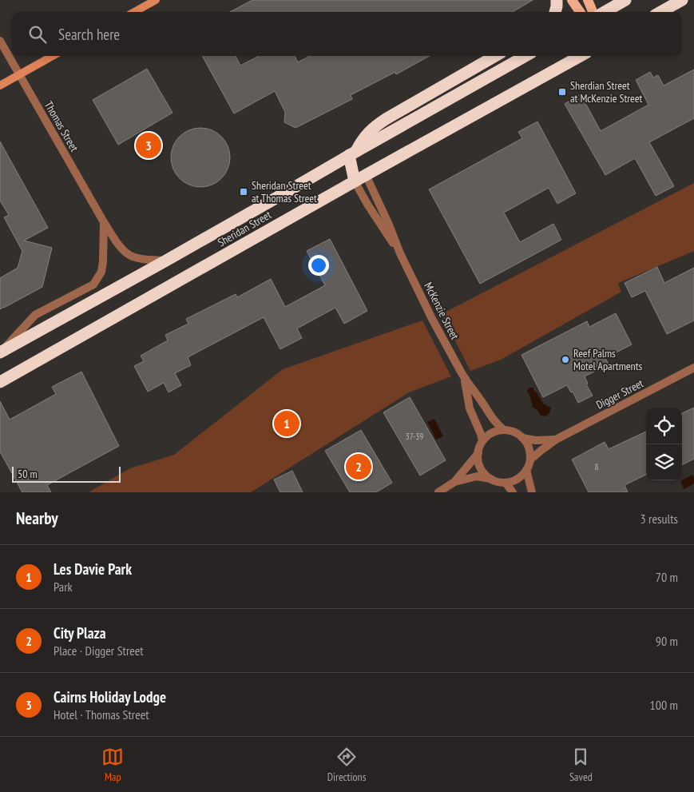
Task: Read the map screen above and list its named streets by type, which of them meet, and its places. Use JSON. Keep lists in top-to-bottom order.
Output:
{
  "streets": {
    "highway": ["Sheridan Street"],
    "street": ["Thomas Street", "McKenzie Street", "Digger Street"]
  },
  "crossings": [
    ["Thomas Street", "Sheridan Street"],
    ["Sheridan Street", "McKenzie Street"],
    ["McKenzie Street", "Digger Street"]
  ],
  "places": {
    "transit": ["Sherdian Street at McKenzie Street", "Sheridan Street at Thomas Street"],
    "other": ["Reef Palms Motel Apartments"]
  },
  "house_numbers": ["37-39", "8"],
  "scale_bar": "50 m",
  "page": {
    "search": "Search here",
    "pins": ["3", "1", "2"],
    "scale": "50 m",
    "heading": ["Nearby", "3 results"],
    "list": [
      {
        "mark": "1",
        "name": "Les Davie Park",
        "note": "Park",
        "value": "70 m"
      },
      {
        "mark": "2",
        "name": "City Plaza",
        "note": "Place · Digger Street",
        "value": "90 m"
      },
      {
        "mark": "3",
        "name": "Cairns Holiday Lodge",
        "note": "Hotel · Thomas Street",
        "value": "100 m"
      }
    ],
    "nav": ["Map", "Directions", "Saved"]
  }
}
